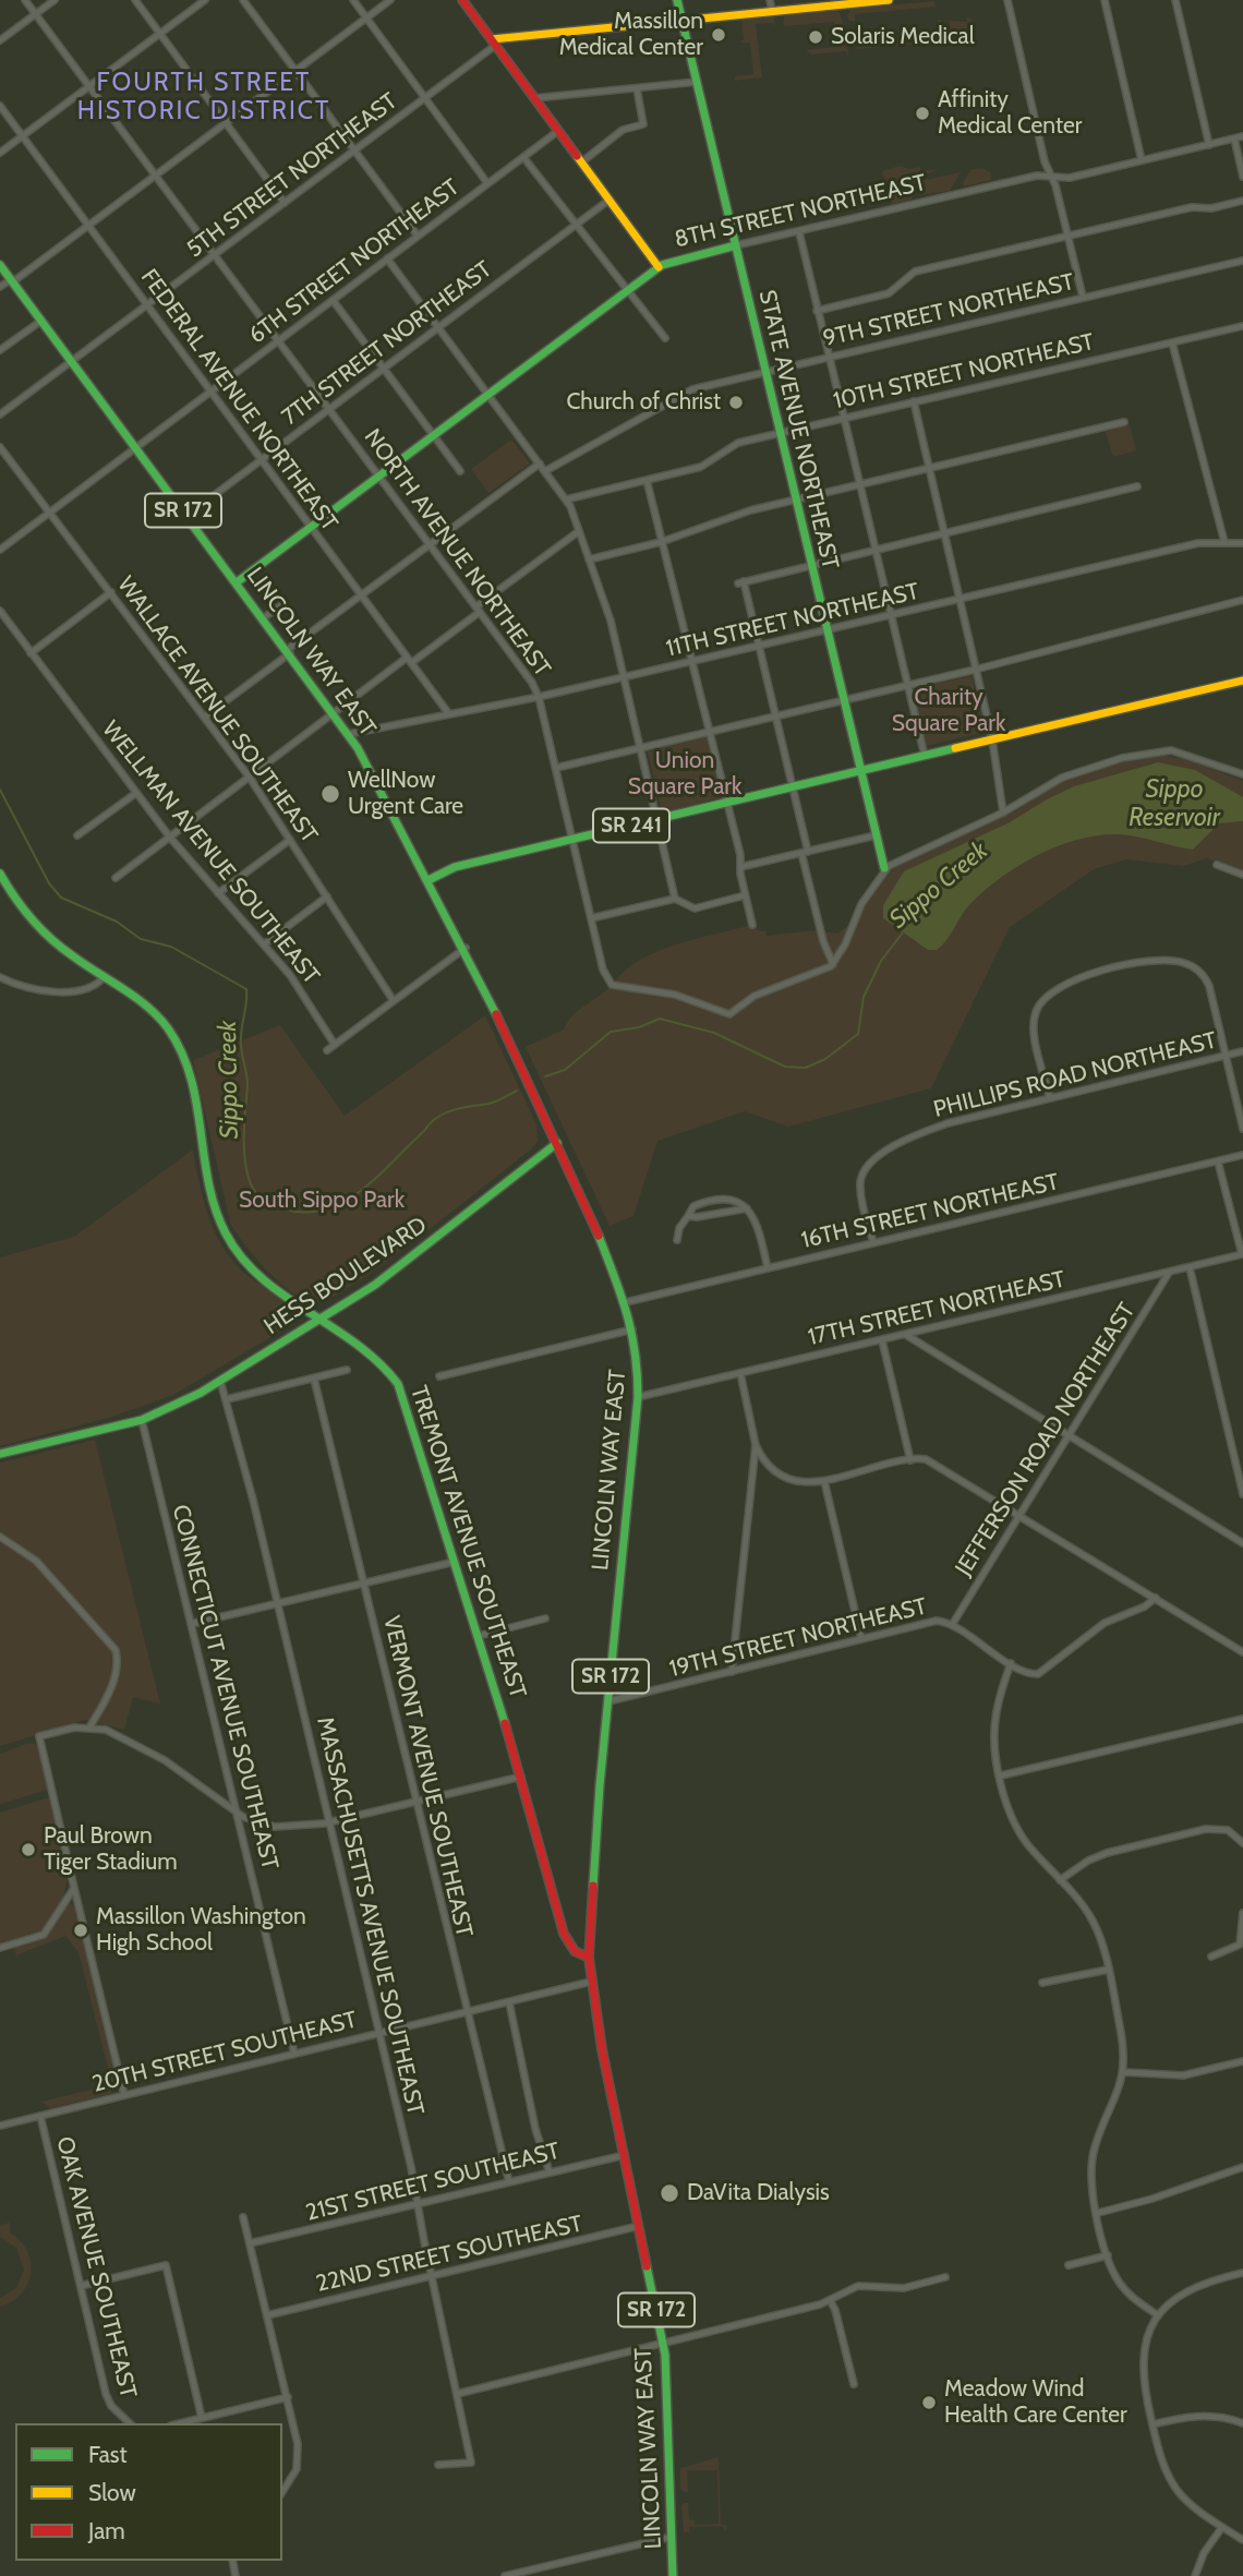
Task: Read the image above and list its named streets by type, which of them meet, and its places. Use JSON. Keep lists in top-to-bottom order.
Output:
{
  "streets": {
    "street": [
      "5TH STREET NORTHEAST",
      "8TH STREET NORTHEAST",
      "6TH STREET NORTHEAST",
      "9TH STREET NORTHEAST",
      "7TH STREET NORTHEAST",
      "10TH STREET NORTHEAST",
      "FEDERAL AVENUE NORTHEAST",
      "STATE AVENUE NORTHEAST",
      "SR 172",
      "NORTH AVENUE NORTHEAST",
      "11TH STREET NORTHEAST",
      "LINCOLN WAY EAST",
      "WALLACE AVENUE SOUTHEAST",
      "SR 241",
      "WELLMAN AVENUE SOUTHEAST",
      "PHILLIPS ROAD NORTHEAST",
      "16TH STREET NORTHEAST",
      "HESS BOULEVARD",
      "17TH STREET NORTHEAST",
      "JEFFERSON ROAD NORTHEAST",
      "TREMONT AVENUE SOUTHEAST",
      "19TH STREET NORTHEAST",
      "CONNECTICUT AVENUE SOUTHEAST",
      "VERMONT AVENUE SOUTHEAST",
      "MASSACHUSETTS AVENUE SOUTHEAST",
      "20TH STREET SOUTHEAST",
      "21ST STREET SOUTHEAST",
      "22ND STREET SOUTHEAST",
      "OAK AVENUE SOUTHEAST"
    ]
  },
  "crossings": [
    ["5TH STREET NORTHEAST", "FEDERAL AVENUE NORTHEAST"],
    ["5TH STREET NORTHEAST", "NORTH AVENUE NORTHEAST"],
    ["5TH STREET NORTHEAST", "LINCOLN WAY EAST"],
    ["8TH STREET NORTHEAST", "FEDERAL AVENUE NORTHEAST"],
    ["8TH STREET NORTHEAST", "STATE AVENUE NORTHEAST"],
    ["8TH STREET NORTHEAST", "NORTH AVENUE NORTHEAST"],
    ["8TH STREET NORTHEAST", "LINCOLN WAY EAST"],
    ["6TH STREET NORTHEAST", "FEDERAL AVENUE NORTHEAST"],
    ["6TH STREET NORTHEAST", "NORTH AVENUE NORTHEAST"],
    ["6TH STREET NORTHEAST", "LINCOLN WAY EAST"],
    ["6TH STREET NORTHEAST", "WALLACE AVENUE SOUTHEAST"],
    ["9TH STREET NORTHEAST", "STATE AVENUE NORTHEAST"],
    ["7TH STREET NORTHEAST", "FEDERAL AVENUE NORTHEAST"],
    ["7TH STREET NORTHEAST", "NORTH AVENUE NORTHEAST"],
    ["7TH STREET NORTHEAST", "LINCOLN WAY EAST"],
    ["10TH STREET NORTHEAST", "STATE AVENUE NORTHEAST"],
    ["FEDERAL AVENUE NORTHEAST", "11TH STREET NORTHEAST"],
    ["STATE AVENUE NORTHEAST", "11TH STREET NORTHEAST"],
    ["STATE AVENUE NORTHEAST", "SR 241"],
    ["NORTH AVENUE NORTHEAST", "11TH STREET NORTHEAST"],
    ["NORTH AVENUE NORTHEAST", "SR 241"],
    ["11TH STREET NORTHEAST", "LINCOLN WAY EAST"],
    ["LINCOLN WAY EAST", "SR 241"],
    ["LINCOLN WAY EAST", "16TH STREET NORTHEAST"],
    ["LINCOLN WAY EAST", "HESS BOULEVARD"],
    ["LINCOLN WAY EAST", "17TH STREET NORTHEAST"],
    ["LINCOLN WAY EAST", "TREMONT AVENUE SOUTHEAST"],
    ["LINCOLN WAY EAST", "19TH STREET NORTHEAST"],
    ["LINCOLN WAY EAST", "20TH STREET SOUTHEAST"],
    ["LINCOLN WAY EAST", "21ST STREET SOUTHEAST"],
    ["LINCOLN WAY EAST", "22ND STREET SOUTHEAST"],
    ["PHILLIPS ROAD NORTHEAST", "16TH STREET NORTHEAST"],
    ["HESS BOULEVARD", "TREMONT AVENUE SOUTHEAST"],
    ["HESS BOULEVARD", "CONNECTICUT AVENUE SOUTHEAST"],
    ["HESS BOULEVARD", "MASSACHUSETTS AVENUE SOUTHEAST"],
    ["17TH STREET NORTHEAST", "JEFFERSON ROAD NORTHEAST"],
    ["JEFFERSON ROAD NORTHEAST", "19TH STREET NORTHEAST"],
    ["CONNECTICUT AVENUE SOUTHEAST", "20TH STREET SOUTHEAST"],
    ["VERMONT AVENUE SOUTHEAST", "20TH STREET SOUTHEAST"],
    ["VERMONT AVENUE SOUTHEAST", "21ST STREET SOUTHEAST"],
    ["MASSACHUSETTS AVENUE SOUTHEAST", "20TH STREET SOUTHEAST"],
    ["MASSACHUSETTS AVENUE SOUTHEAST", "21ST STREET SOUTHEAST"],
    ["MASSACHUSETTS AVENUE SOUTHEAST", "22ND STREET SOUTHEAST"],
    ["20TH STREET SOUTHEAST", "OAK AVENUE SOUTHEAST"]
  ],
  "districts": ["FOURTH STREET HISTORIC DISTRICT"],
  "water": ["Sippo Reservoir", "Sippo Creek"],
  "parks": ["Charity Square Park", "Union Square Park", "South Sippo Park"],
  "places": [
    "Massillon Medical Center",
    "Solaris Medical",
    "Affinity Medical Center",
    "Church of Christ",
    "WellNow Urgent Care",
    "Paul Brown Tiger Stadium",
    "Massillon Washington High School",
    "DaVita Dialysis",
    "Meadow Wind Health Care Center"
  ],
  "legend": ["Fast", "Slow", "Jam"]
}
